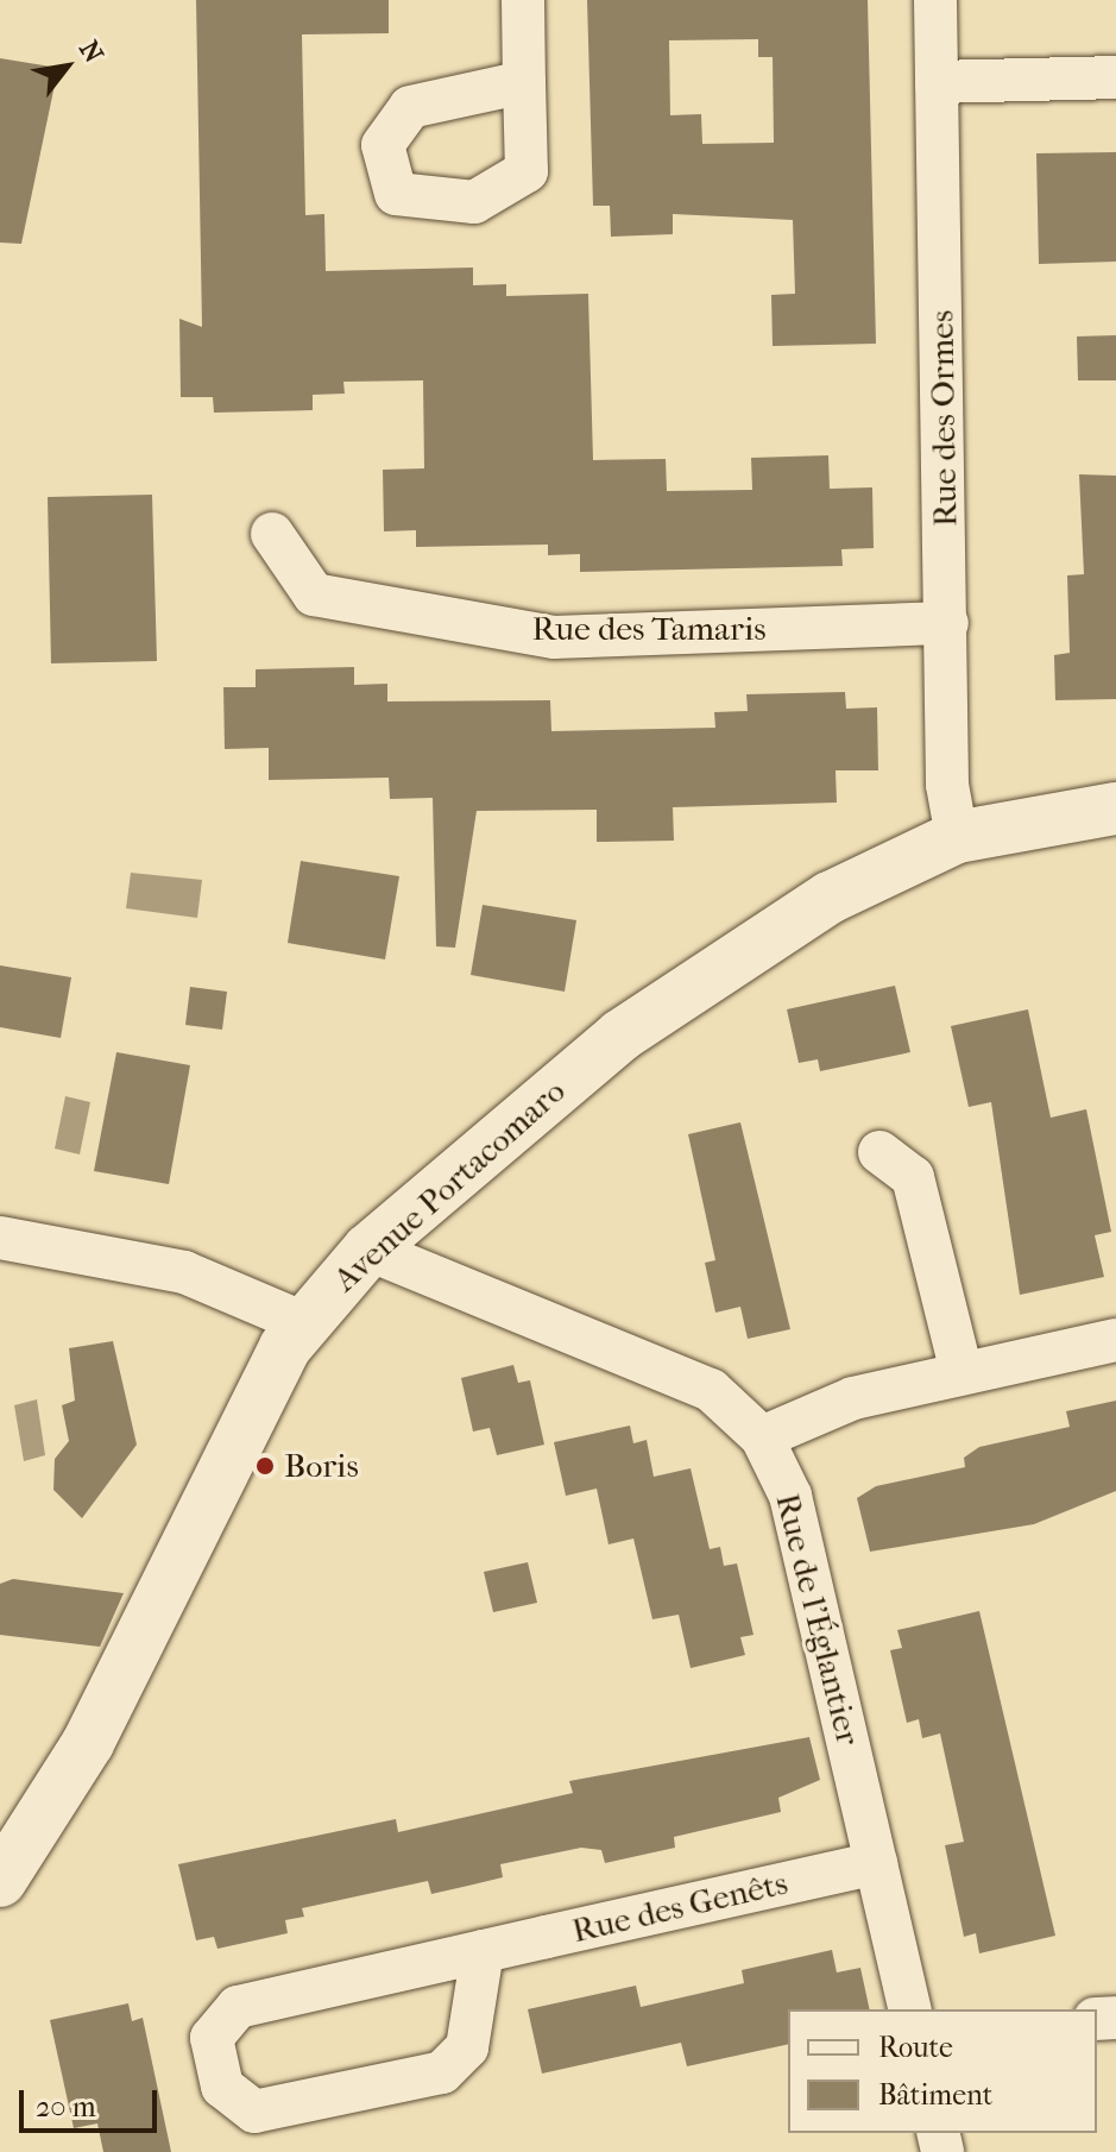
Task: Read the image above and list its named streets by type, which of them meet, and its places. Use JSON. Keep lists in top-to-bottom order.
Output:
{
  "streets": {
    "street": [
      "Rue des Ormes",
      "Rue des Tamaris",
      "Avenue Portacomaro",
      "Rue de l'Églantier",
      "Rue des Genêts"
    ]
  },
  "crossings": [
    ["Rue des Ormes", "Rue des Tamaris"],
    ["Rue des Ormes", "Avenue Portacomaro"],
    ["Avenue Portacomaro", "Rue de l'Églantier"],
    ["Rue de l'Églantier", "Rue des Genêts"]
  ],
  "places": ["Boris"],
  "legend": ["Route", "Bâtiment"],
  "scale_bar": "20 m",
  "north": "top right"
}
